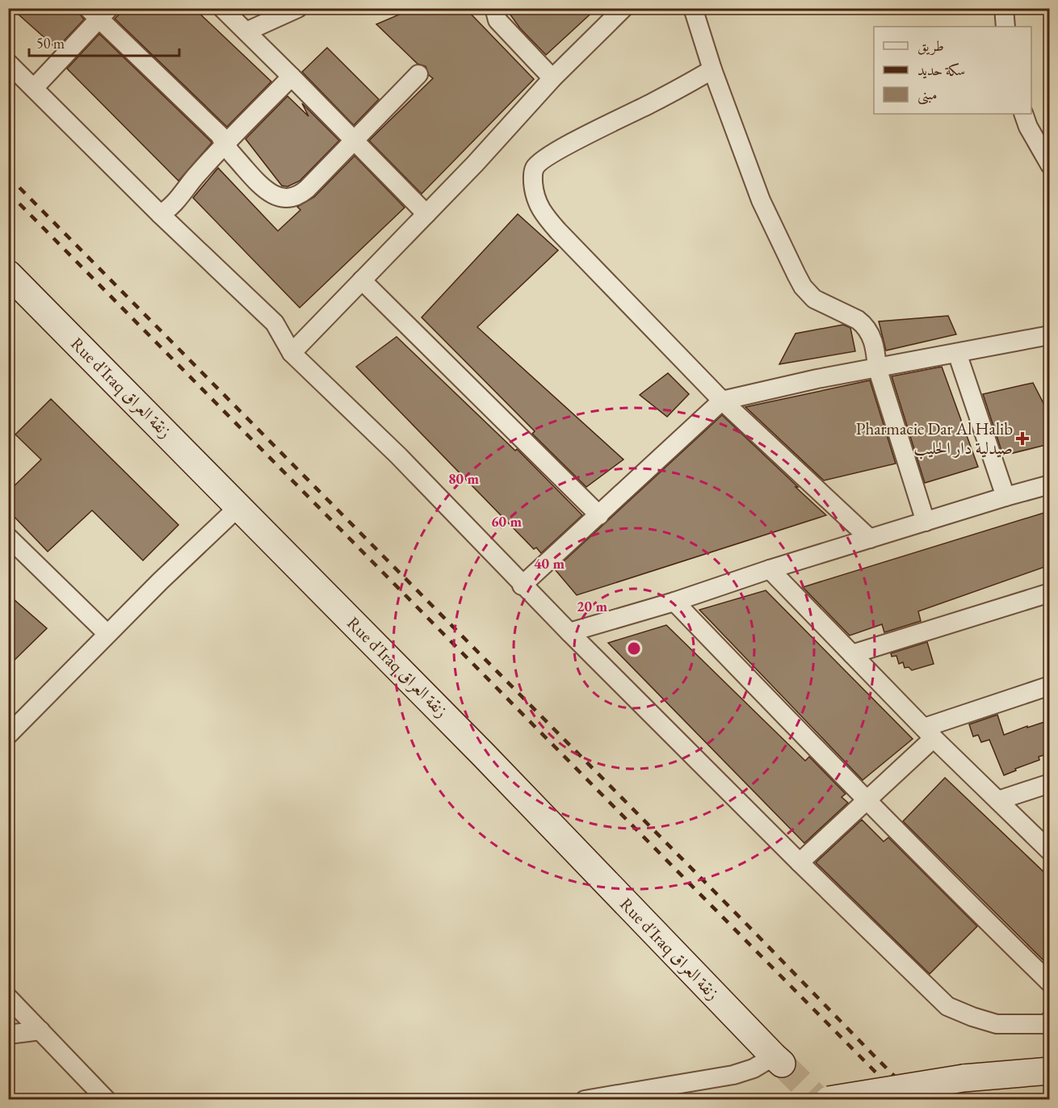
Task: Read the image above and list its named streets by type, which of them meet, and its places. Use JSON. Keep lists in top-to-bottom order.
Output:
{
  "streets": {
    "street": ["Rue d'Iraq زنقة العراق"]
  },
  "places": {
    "health": ["Pharmacie Dar Al Halib صيدلية دار الحليب"]
  },
  "legend": ["طريق", "سكة حديد", "مبنى"],
  "scale_bar": "50 m",
  "rings": [
    "80 m",
    "60 m",
    "40 m",
    "20 m"
  ]
}
